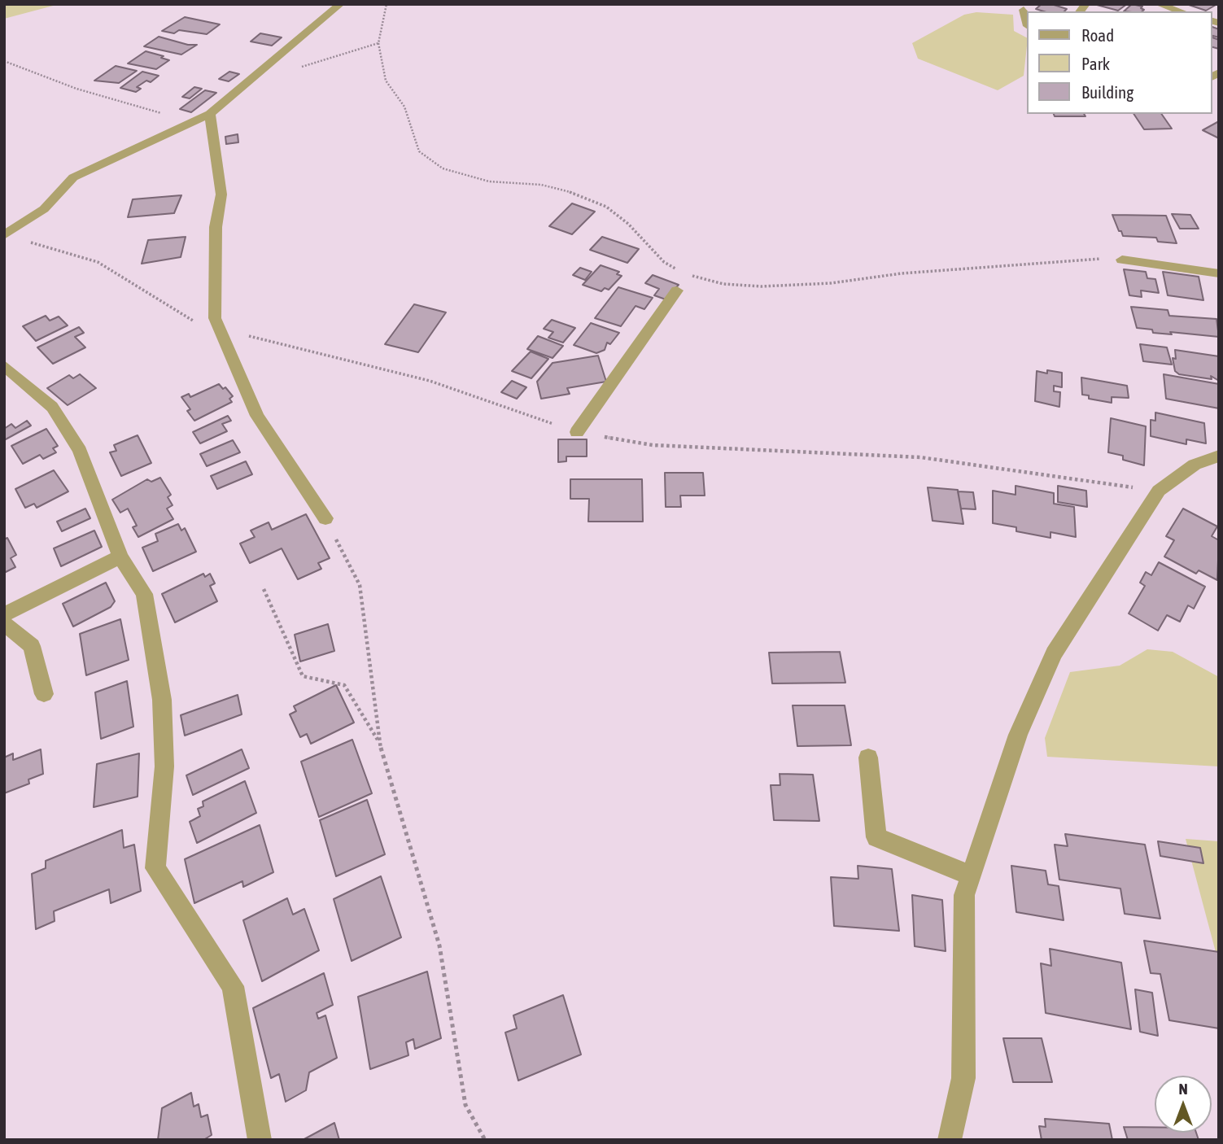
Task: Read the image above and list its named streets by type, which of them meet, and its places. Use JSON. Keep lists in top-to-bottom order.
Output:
{
  "legend": ["Road", "Park", "Building"],
  "north": "top"
}
